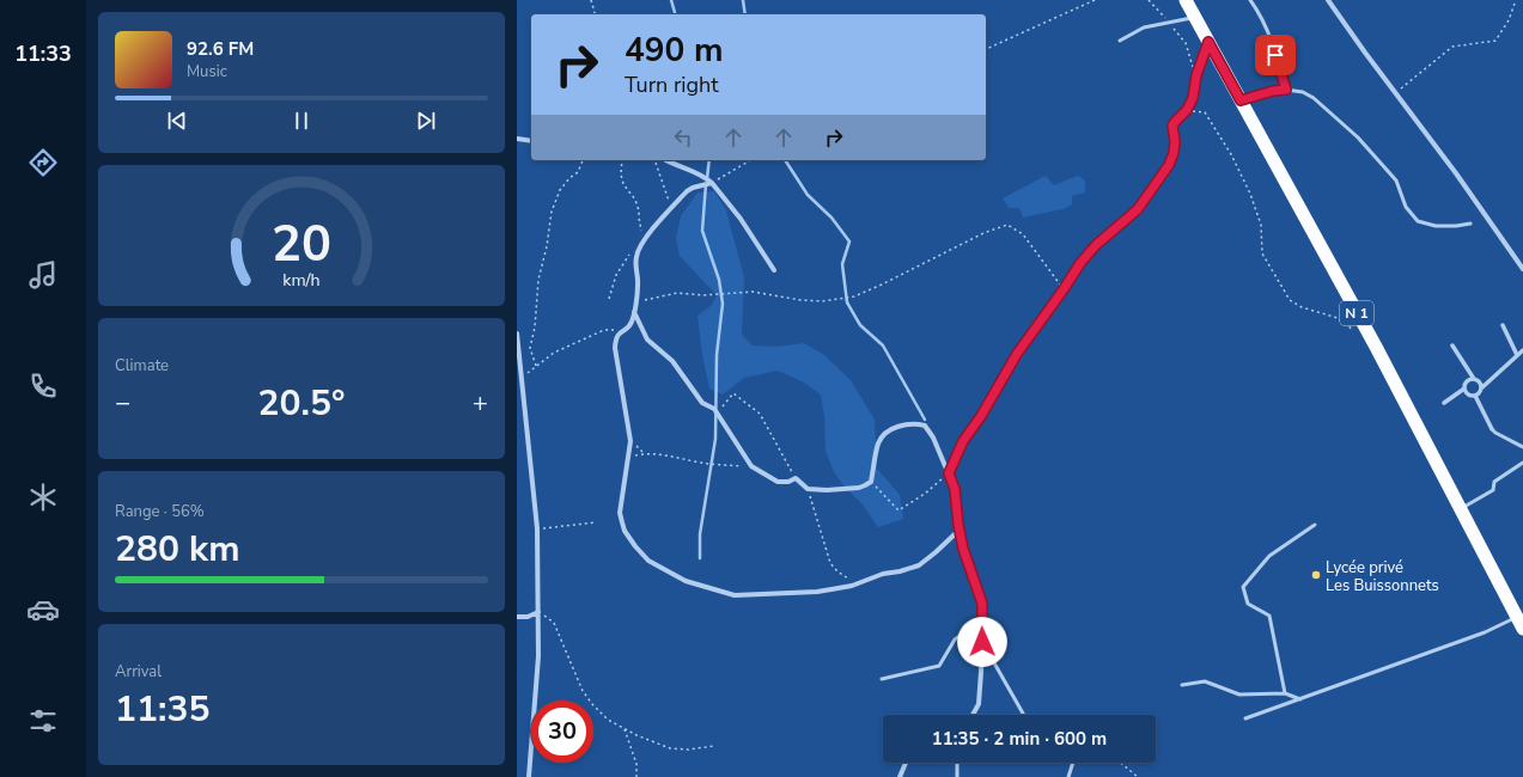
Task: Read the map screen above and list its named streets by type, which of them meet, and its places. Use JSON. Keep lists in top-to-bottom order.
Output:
{
  "streets": {
    "highway": ["N 1"]
  },
  "places": ["Lycée privé Les Buissonnets"],
  "page": {
    "tabs": "11:33",
    "turn": ["490 m", "Turn right"],
    "song": ["92.6 FM", "Music"],
    "tile": [
      "Climate",
      ["Range · 56%", "280 km"],
      ["Arrival", "11:35"]
    ],
    "heat": ["−", "20.5°", "+"],
    "limit": "30",
    "trip": "11:35 · 2 min · 600 m",
    "gauge": ["20", "km/h"]
  }
}
